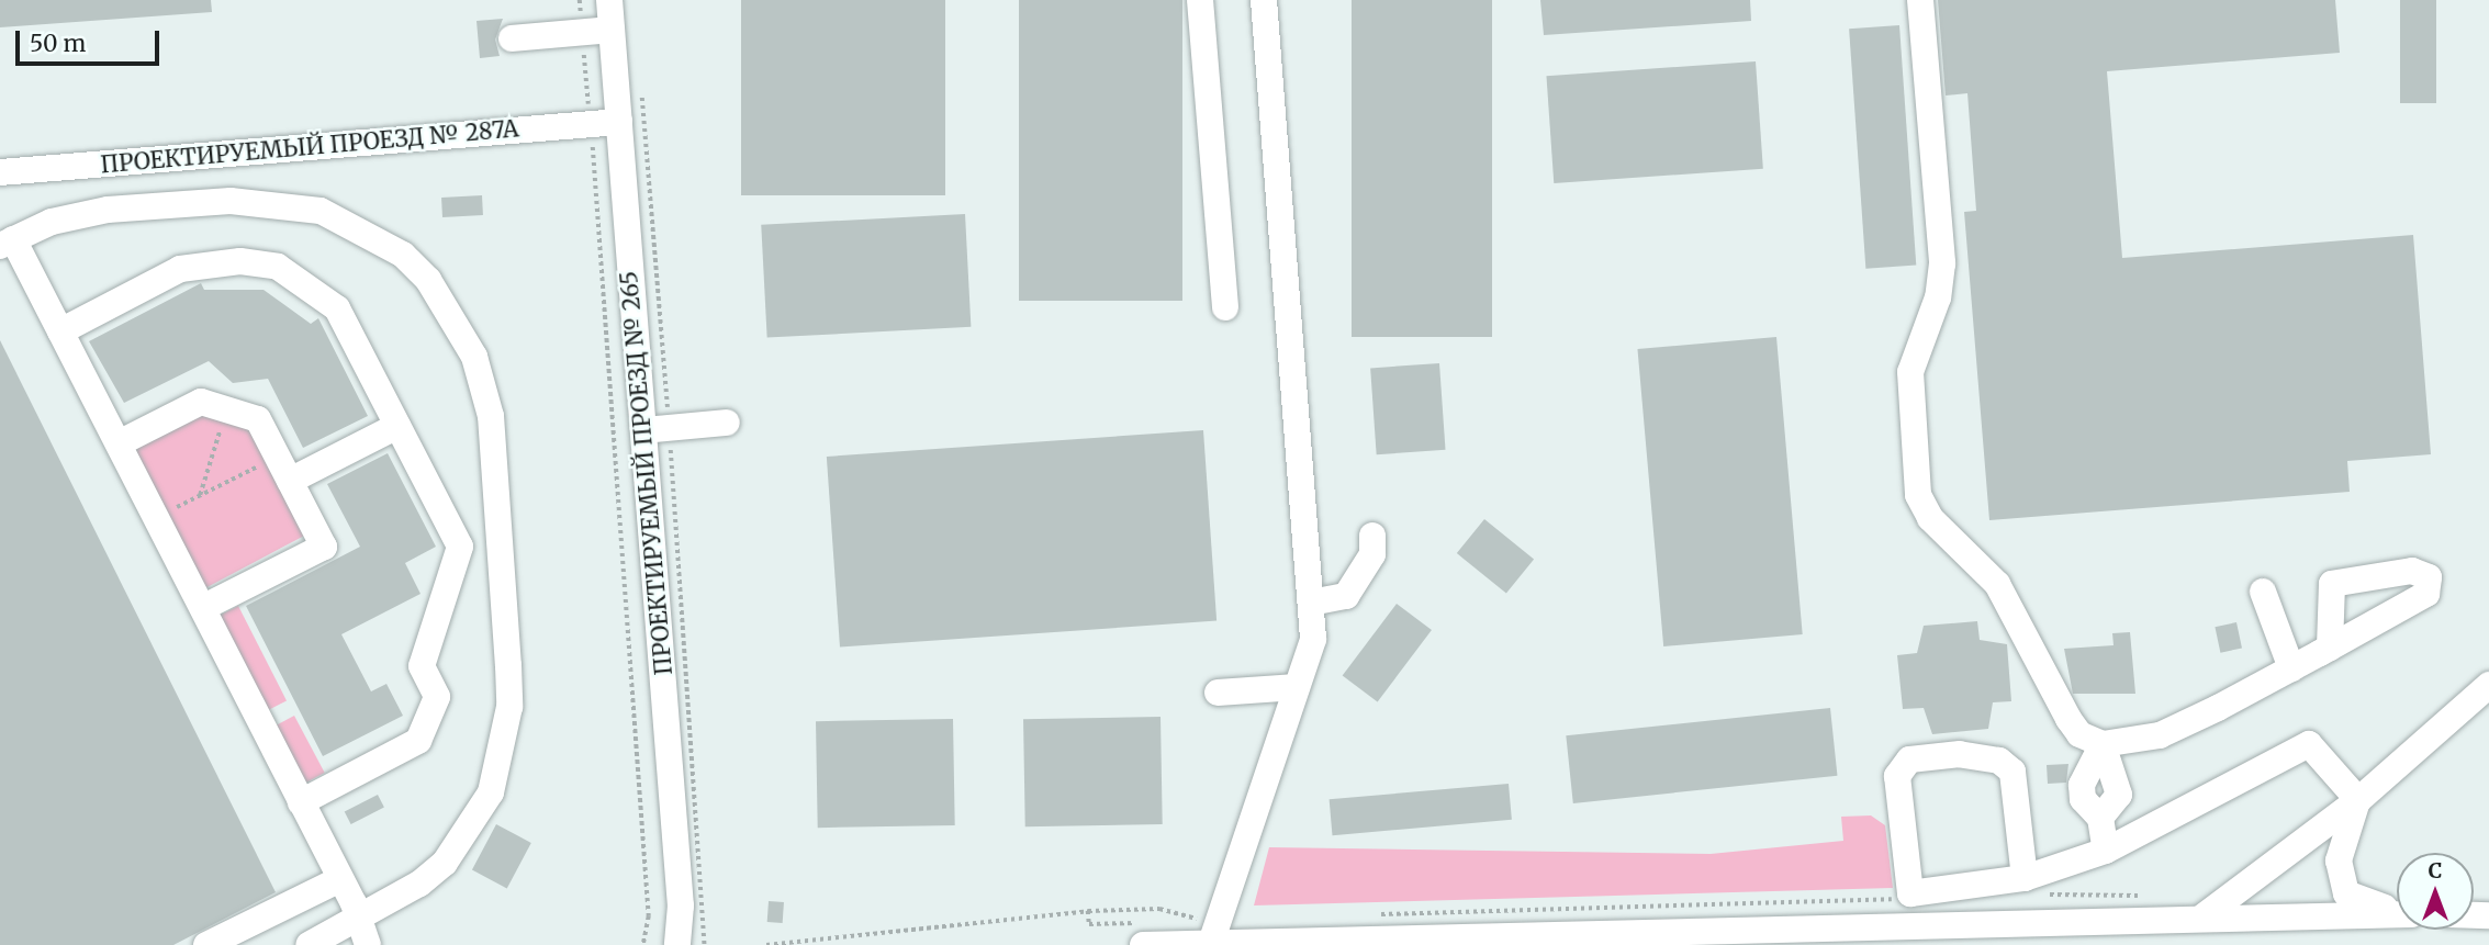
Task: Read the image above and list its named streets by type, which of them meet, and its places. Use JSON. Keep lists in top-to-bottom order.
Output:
{
  "streets": {
    "street": ["ПРОЕКТИРУЕМЫЙ ПРОЕЗД № 287А", "ПРОЕКТИРУЕМЫЙ ПРОЕЗД № 265"]
  },
  "crossings": [
    ["ПРОЕКТИРУЕМЫЙ ПРОЕЗД № 287А", "ПРОЕКТИРУЕМЫЙ ПРОЕЗД № 265"]
  ],
  "scale_bar": "50 m",
  "north": "top"
}
